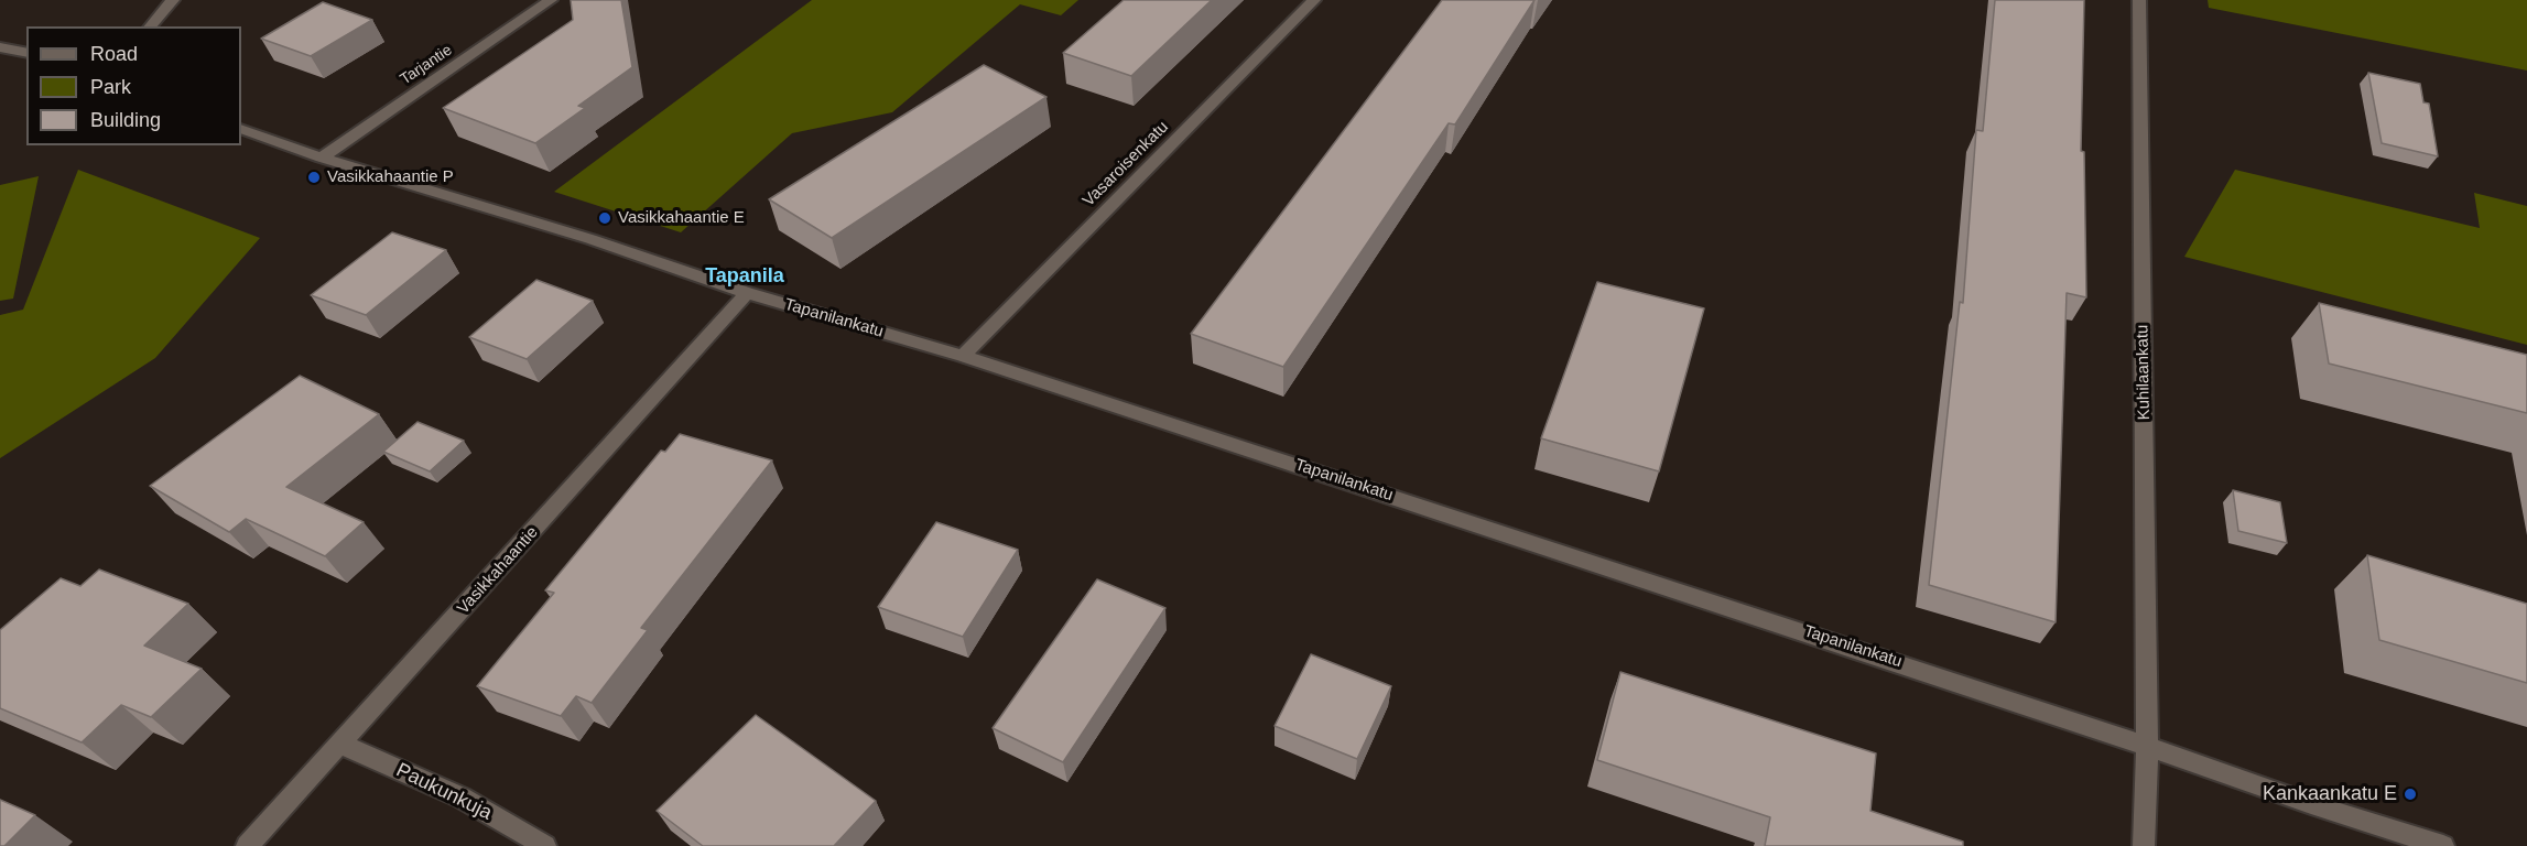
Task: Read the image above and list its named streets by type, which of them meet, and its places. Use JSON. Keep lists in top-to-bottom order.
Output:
{
  "streets": {
    "street": [
      "Tarjantie",
      "Vasaroisenkatu",
      "Tapanilankatu",
      "Kuhilaankatu",
      "Vasikkahaantie",
      "Paukunkuja"
    ]
  },
  "crossings": [
    ["Tarjantie", "Tapanilankatu"],
    ["Vasaroisenkatu", "Tapanilankatu"],
    ["Tapanilankatu", "Kuhilaankatu"],
    ["Tapanilankatu", "Vasikkahaantie"],
    ["Vasikkahaantie", "Paukunkuja"]
  ],
  "districts": ["Tapanila"],
  "places": ["Vasikkahaantie P", "Vasikkahaantie E", "Kankaankatu E"],
  "legend": ["Road", "Park", "Building"]
}
